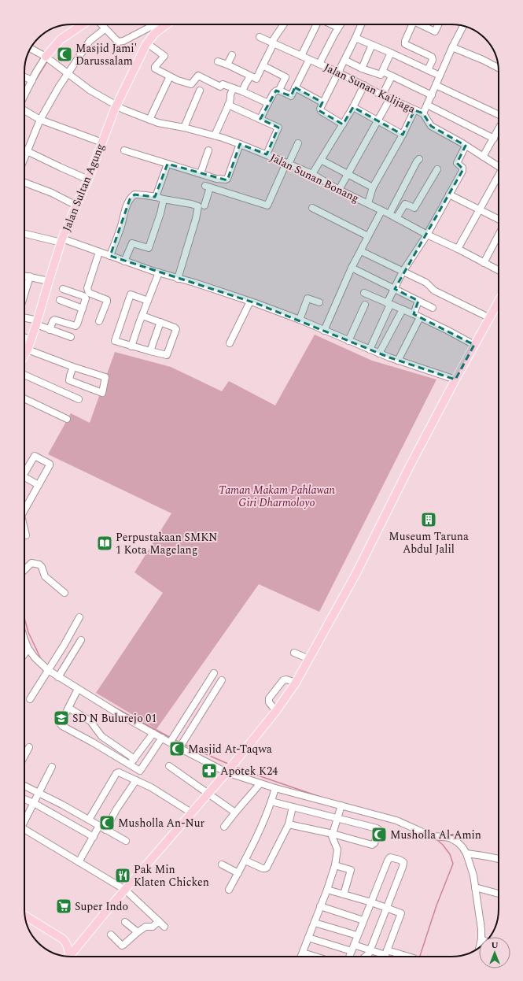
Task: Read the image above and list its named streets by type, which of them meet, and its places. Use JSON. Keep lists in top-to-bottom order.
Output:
{
  "streets": {
    "main road": ["Jalan Sultan Agung"],
    "street": ["Jalan Sunan Kalijaga", "Jalan Sunan Bonang"]
  },
  "crossings": [
    ["Jalan Sunan Bonang", "Jalan Sultan Agung"]
  ],
  "parks": ["Taman Makam Pahlawan Giri Dharmoloyo"],
  "places": {
    "mosque": [
      "Masjid Jami' Darussalam",
      "Masjid At-Taqwa",
      "Musholla An-Nur",
      "Musholla Al-Amin"
    ],
    "building": ["Museum Taruna Abdul Jalil"],
    "library": ["Perpustakaan SMKN 1 Kota Magelang"],
    "school or university": ["SD N Bulurejo 01"],
    "pharmacy": ["Apotek K24"],
    "restaurant": ["Pak Min Klaten Chicken"],
    "supermarket": ["Super Indo"]
  },
  "north": "top"
}
